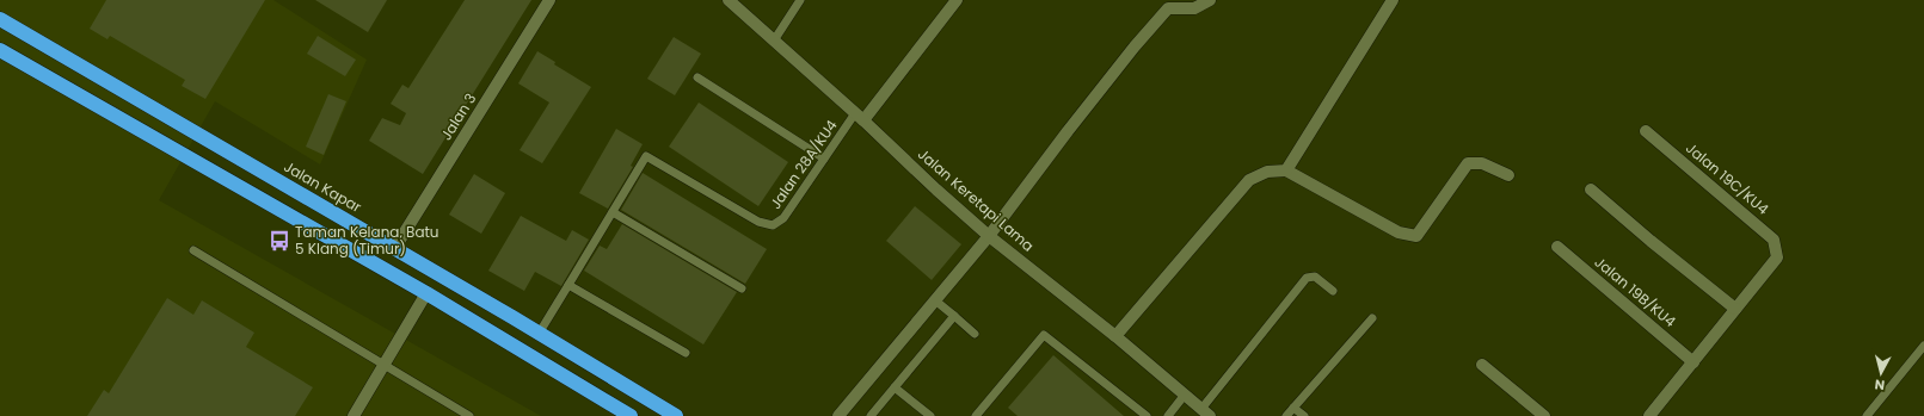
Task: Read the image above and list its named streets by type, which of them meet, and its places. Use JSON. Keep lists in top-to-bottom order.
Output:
{
  "streets": {
    "highway": ["Jalan Kapar"],
    "street": [
      "Jalan 3",
      "Jalan 19C/KU4",
      "Jalan Keretapi Lama",
      "Jalan 19B/KU4"
    ],
    "lane": ["Jalan 28A/KU4"]
  },
  "crossings": [
    ["Jalan 3", "Jalan Kapar"],
    ["Jalan 28A/KU4", "Jalan Keretapi Lama"]
  ],
  "places": {
    "bus stop": ["Taman Kelana, Batu 5 Klang (Timur)"]
  },
  "north": "bottom"
}
